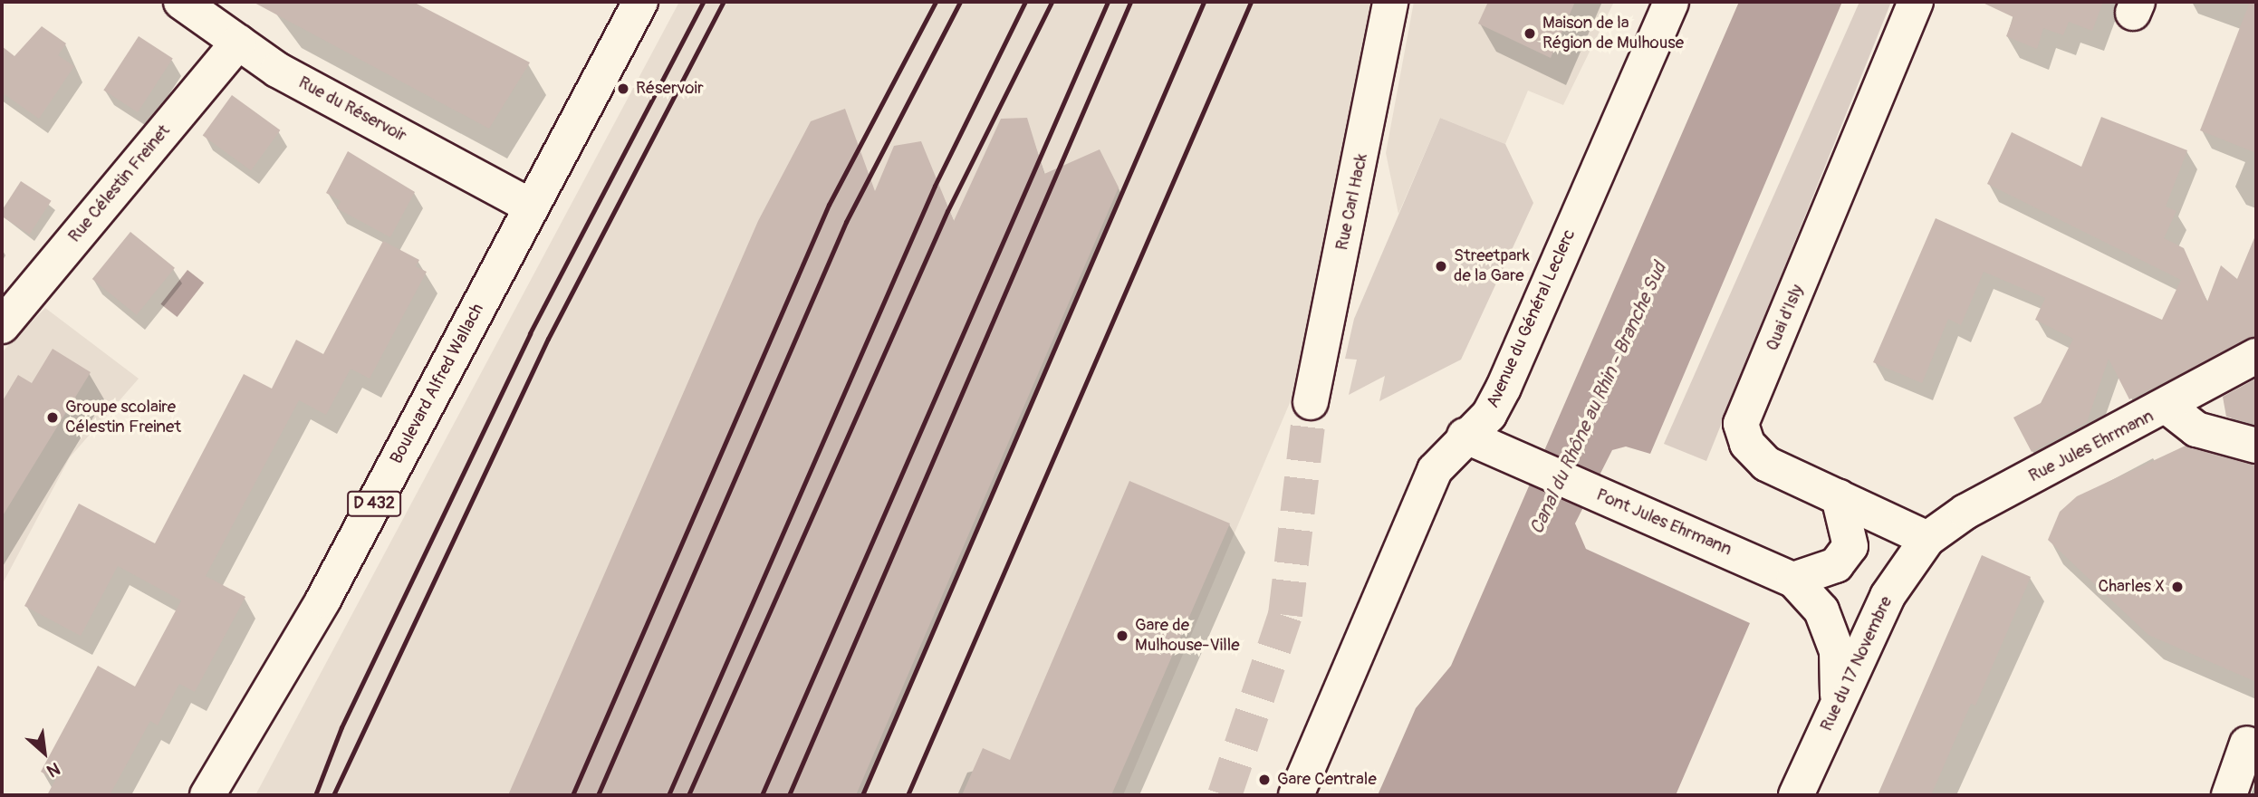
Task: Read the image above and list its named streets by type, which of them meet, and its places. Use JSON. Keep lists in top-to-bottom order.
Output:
{
  "streets": {
    "street": [
      "Rue du Réservoir",
      "Rue Célestin Freinet",
      "Rue Carl Hack",
      "Quai d'Isly",
      "Avenue du Général Leclerc",
      "Boulevard Alfred Wallach",
      "Rue Jules Ehrmann",
      "D 432",
      "Pont Jules Ehrmann",
      "Rue du 17 Novembre"
    ]
  },
  "crossings": [
    ["Rue du Réservoir", "Rue Célestin Freinet"],
    ["Rue du Réservoir", "Boulevard Alfred Wallach"],
    ["Quai d'Isly", "Rue Jules Ehrmann"],
    ["Quai d'Isly", "Rue du 17 Novembre"],
    ["Avenue du Général Leclerc", "Pont Jules Ehrmann"],
    ["Rue Jules Ehrmann", "Rue du 17 Novembre"]
  ],
  "water": ["Canal du Rhône au Rhin - Branche Sud"],
  "places": [
    "Maison de la Région de Mulhouse",
    "Réservoir",
    "Streetpark de la Gare",
    "Groupe scolaire Célestin Freinet",
    "Charles X",
    "Gare de Mulhouse-Ville",
    "Gare Centrale"
  ],
  "north": "bottom right"
}
